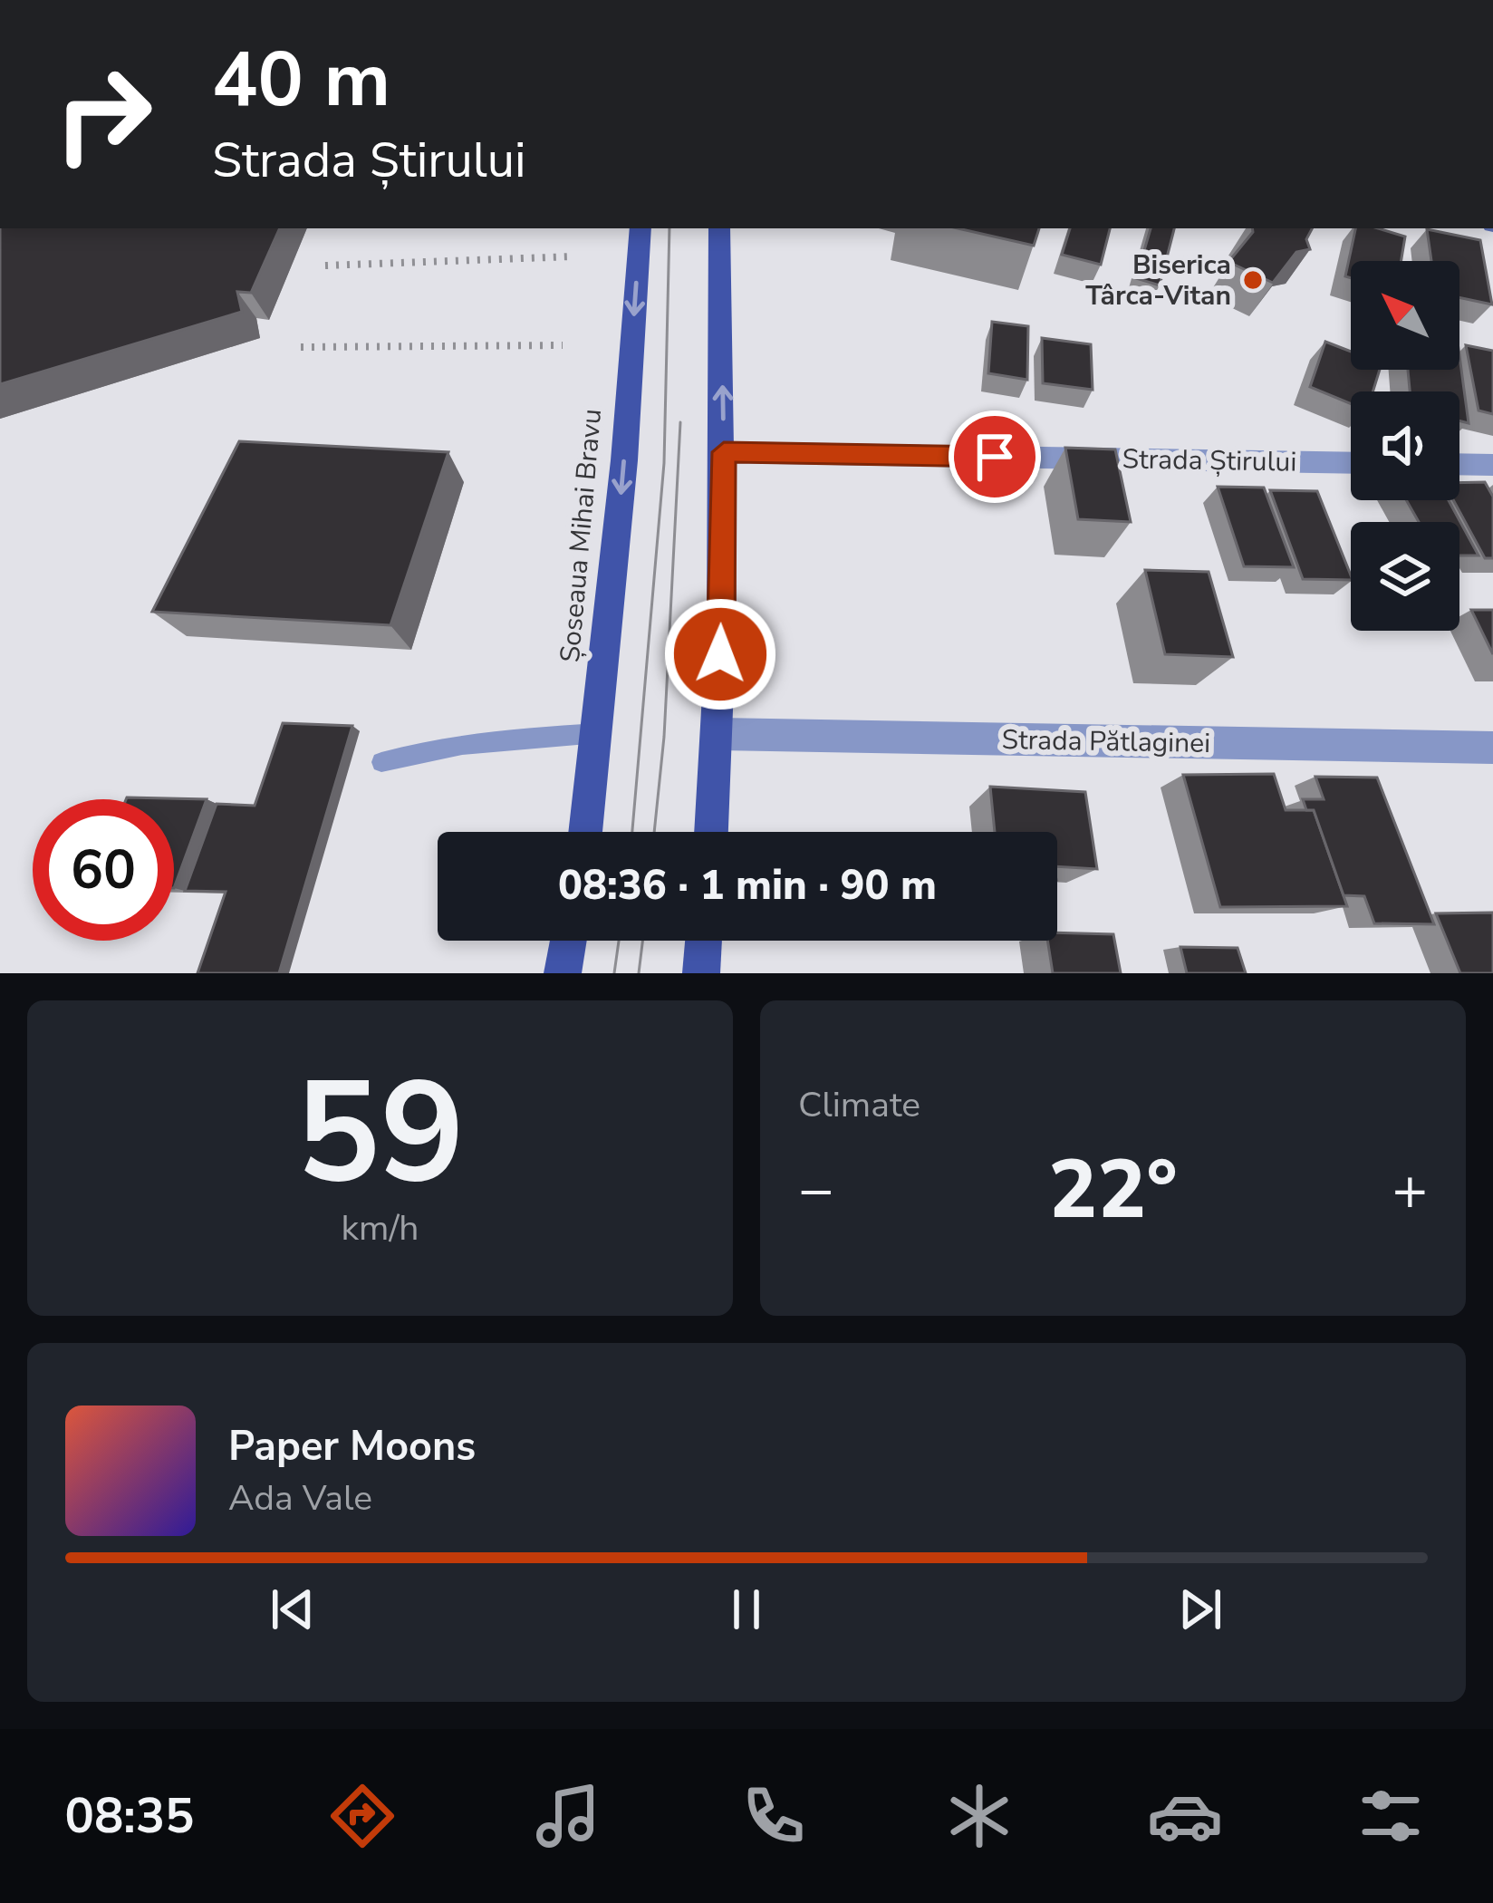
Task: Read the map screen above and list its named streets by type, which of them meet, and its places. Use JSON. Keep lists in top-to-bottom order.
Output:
{
  "streets": {
    "main road": ["Șoseaua Mihai Bravu"],
    "street": ["Strada Știrului", "Strada Pătlaginei"]
  },
  "places": ["Biserica Târca-Vitan"],
  "north": "top left",
  "page": {
    "turn": ["40 m", "Strada Știrului"],
    "limit": "60",
    "trip": "08:36 · 1 min · 90 m",
    "tile": [
      ["59", "km/h"],
      "Climate"
    ],
    "heat": ["−", "22°", "+"],
    "song": ["Paper Moons", "Ada Vale"],
    "tabs": "08:35"
  }
}
